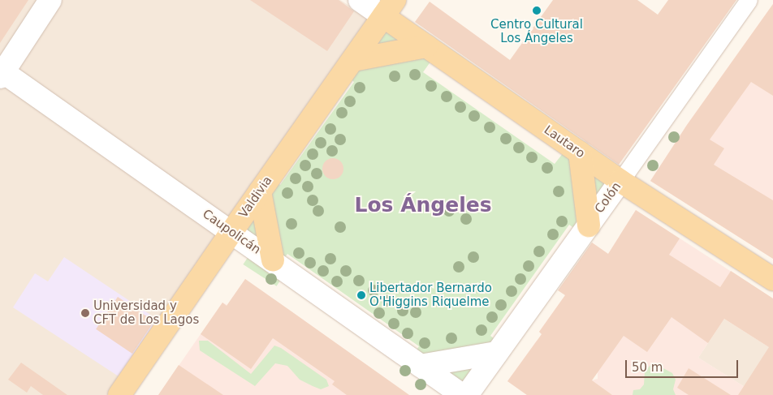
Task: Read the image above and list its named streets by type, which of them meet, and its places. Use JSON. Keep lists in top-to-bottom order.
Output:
{
  "streets": {
    "main road": ["Lautaro", "Valdivia"],
    "street": ["Colón", "Caupolicán"]
  },
  "crossings": [
    ["Lautaro", "Valdivia"],
    ["Lautaro", "Colón"],
    ["Valdivia", "Caupolicán"]
  ],
  "districts": ["Los Ángeles"],
  "places": ["Centro Cultural Los Ángeles", "Libertador Bernardo O'Higgins Riquelme", "Universidad y CFT de Los Lagos"],
  "scale_bar": "50 m"
}
